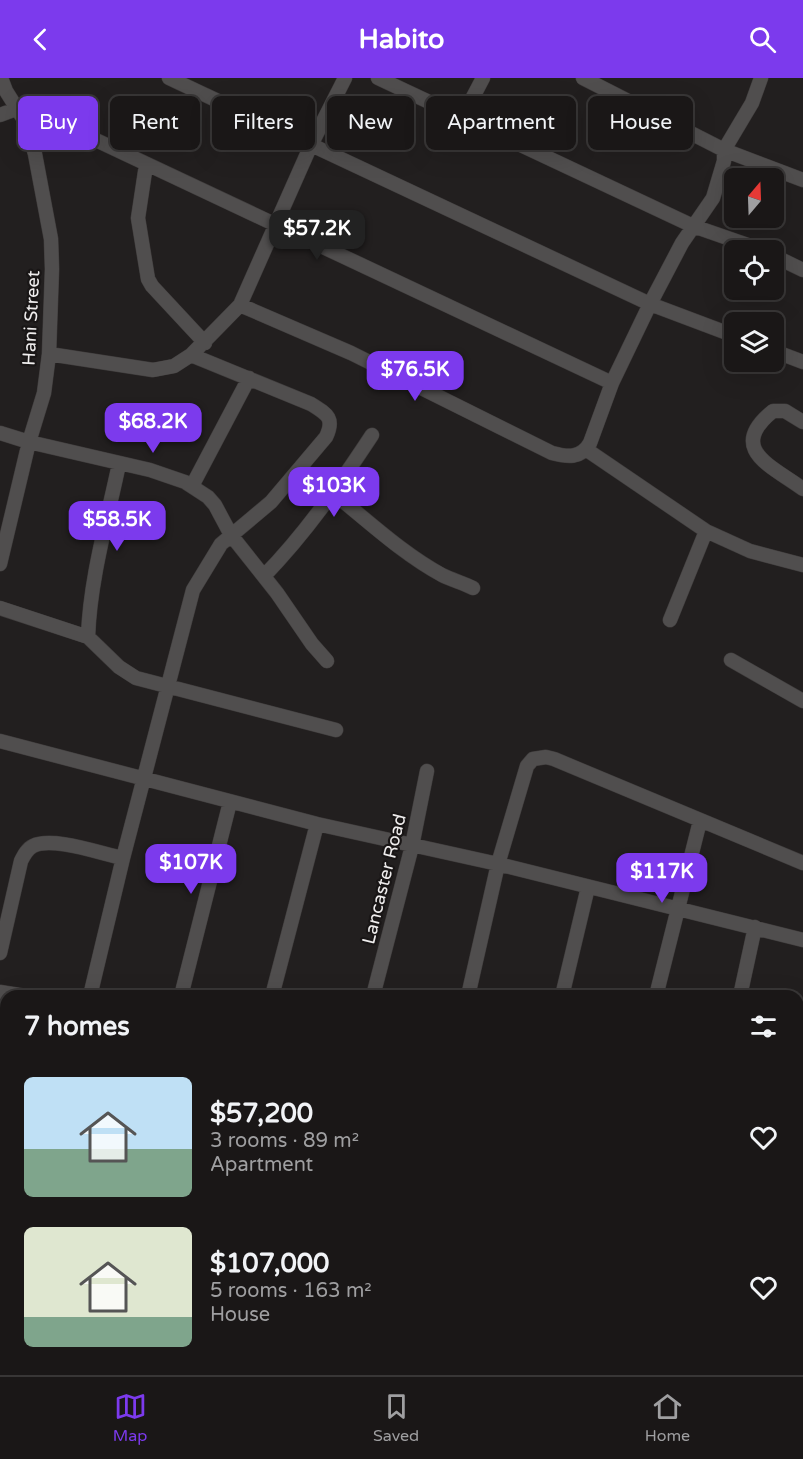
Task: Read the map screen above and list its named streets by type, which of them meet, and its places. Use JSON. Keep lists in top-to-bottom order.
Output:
{
  "streets": {
    "street": ["Hani Street", "Lancaster Road"]
  },
  "north": "top",
  "page": {
    "header": "Habito",
    "chip": [
      "Buy",
      "Rent",
      "Filters",
      "New",
      "Apartment",
      "House"
    ],
    "price": [
      "$57.2K",
      "$76.5K",
      "$68.2K",
      "$103K",
      "$58.5K",
      "$107K",
      "$117K"
    ],
    "heading": "7 homes",
    "list": [
      {
        "name": "$57,200",
        "note": "3 rooms · 89 m² · Apartment"
      },
      {
        "name": "$107,000",
        "note": "5 rooms · 163 m² · House"
      }
    ],
    "tabs": ["Map", "Saved", "Home"]
  }
}
